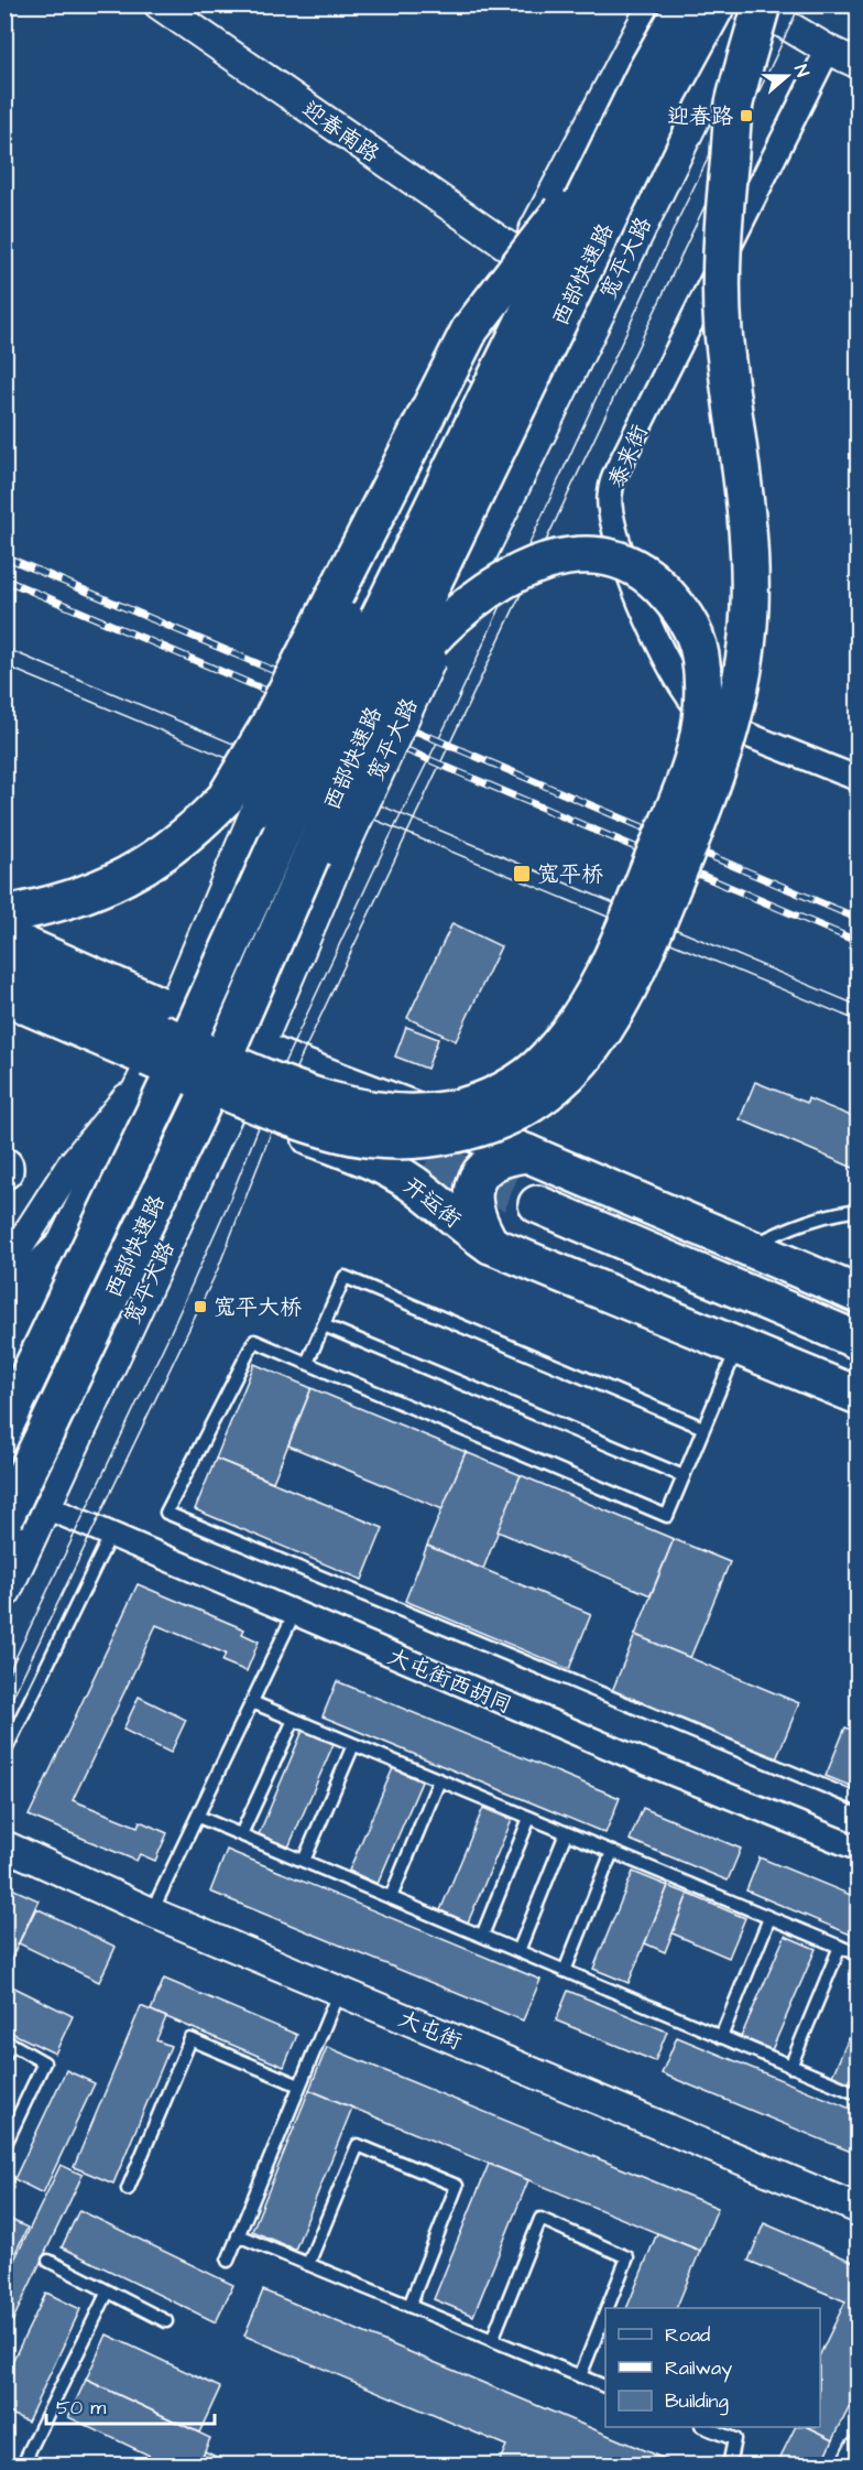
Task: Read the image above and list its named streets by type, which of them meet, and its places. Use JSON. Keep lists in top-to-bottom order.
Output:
{
  "streets": {
    "main road": ["宽平大路", "西部快速路", "开运街"],
    "street": [
      "迎春南路",
      "泰来街",
      "大屯街西胡同",
      "大屯街"
    ]
  },
  "crossings": [
    ["宽平大路", "开运街"],
    ["宽平大路", "大屯街西胡同"]
  ],
  "places": {
    "transit": ["迎春路", "宽平桥", "宽平大桥"]
  },
  "legend": ["Road", "Railway", "Building"],
  "scale_bar": "50 m",
  "north": "right"
}
